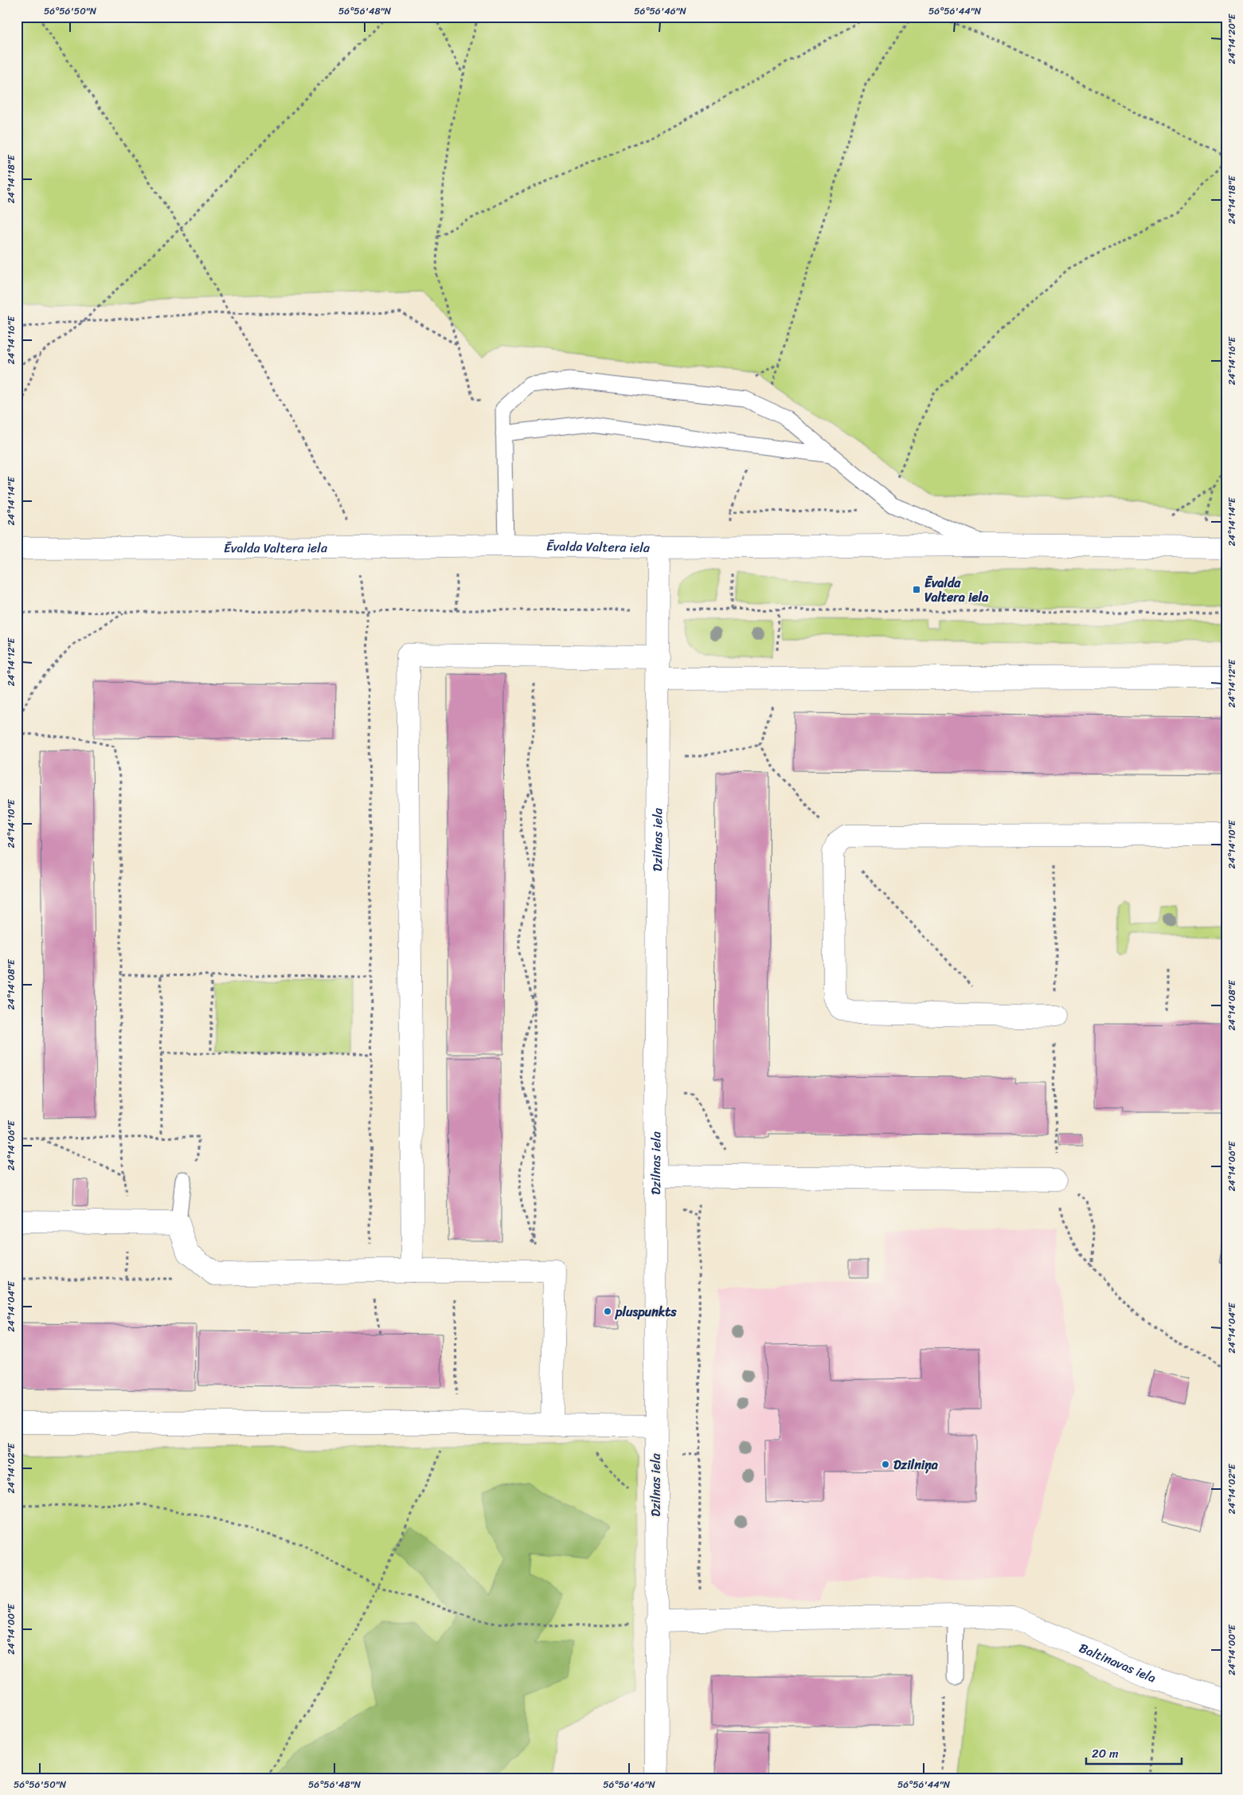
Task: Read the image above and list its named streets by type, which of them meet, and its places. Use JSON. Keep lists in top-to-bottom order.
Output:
{
  "streets": {
    "street": ["Ēvalda Valtera iela", "Dzilnas iela", "Baltinavas iela"]
  },
  "crossings": [
    ["Ēvalda Valtera iela", "Dzilnas iela"]
  ],
  "places": {
    "transit": ["Ēvalda Valtera iela"],
    "other": ["pluspunkts", "Dzilniņa"]
  },
  "scale_bar": "20 m",
  "coordinates": [
    "56°56'50\"N",
    "56°56'48\"N",
    "56°56'46\"N",
    "56°56'44\"N",
    "24°14'20\"E",
    "24°14'18\"E",
    "24°14'16\"E",
    "24°14'14\"E",
    "24°14'12\"E",
    "24°14'10\"E",
    "24°14'08\"E",
    "24°14'06\"E",
    "24°14'04\"E",
    "24°14'02\"E",
    "24°14'00\"E"
  ]
}
